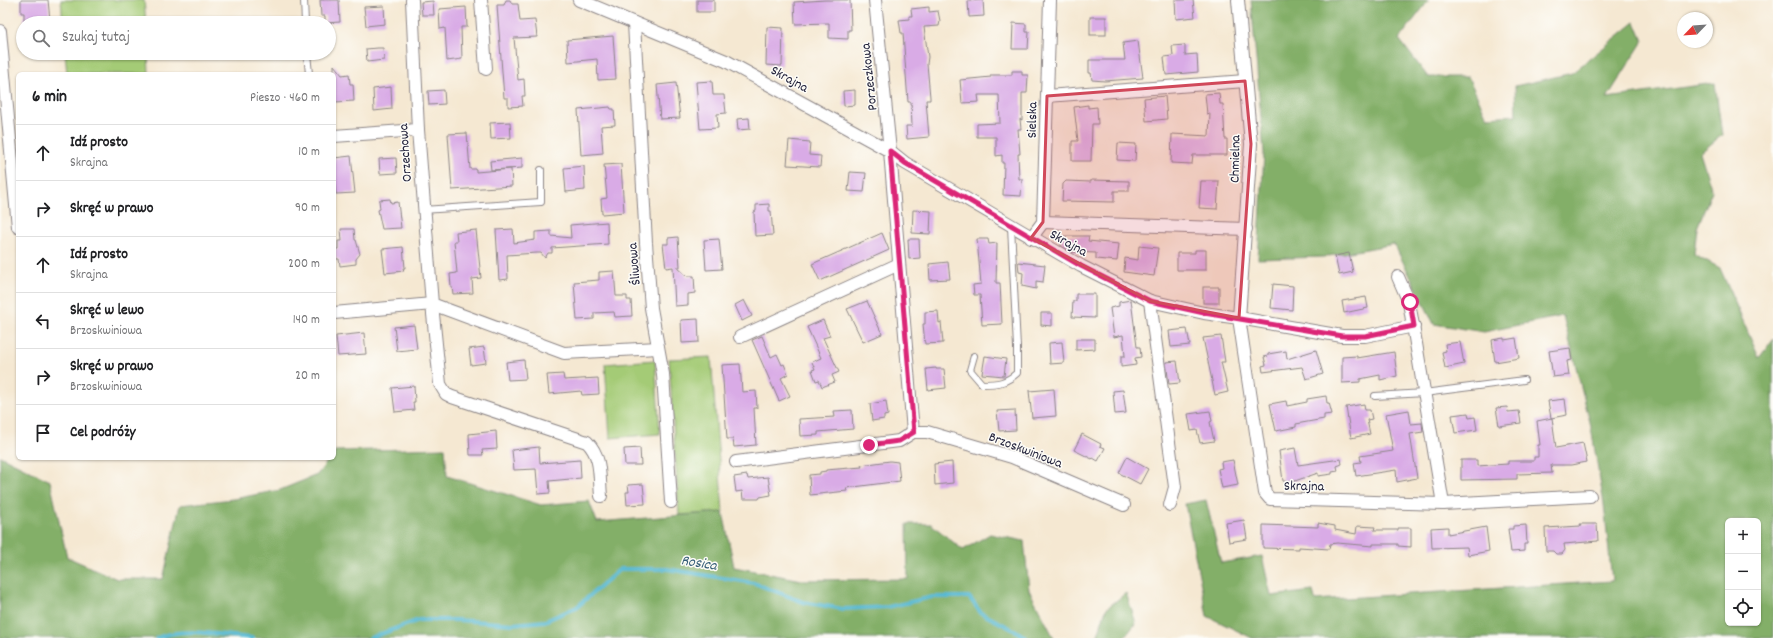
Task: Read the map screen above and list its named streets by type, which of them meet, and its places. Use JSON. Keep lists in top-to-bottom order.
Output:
{
  "streets": {
    "street": [
      "Porzeczkowa",
      "Skrajna",
      "Sielska",
      "Orzechowa",
      "Chmielna",
      "Śliwowa",
      "Brzoskwiniowa"
    ]
  },
  "crossings": [
    ["Porzeczkowa", "Skrajna"],
    ["Skrajna", "Sielska"],
    ["Skrajna", "Chmielna"],
    ["Skrajna", "Śliwowa"]
  ],
  "water": ["Rosica"],
  "north": "bottom left",
  "page": {
    "search": "Szukaj tutaj",
    "heading": ["6 min", "Pieszo · 460 m"],
    "list": [
      ["Idź prosto", "Skrajna", "10 m"],
      ["Skręć w prawo", "90 m"],
      ["Idź prosto", "Skrajna", "200 m"],
      ["Skręć w lewo", "Brzoskwiniowa", "140 m"],
      ["Skręć w prawo", "Brzoskwiniowa", "20 m"],
      "Cel podróży"
    ],
    "map_buttons": ["+", "−"]
  }
}
